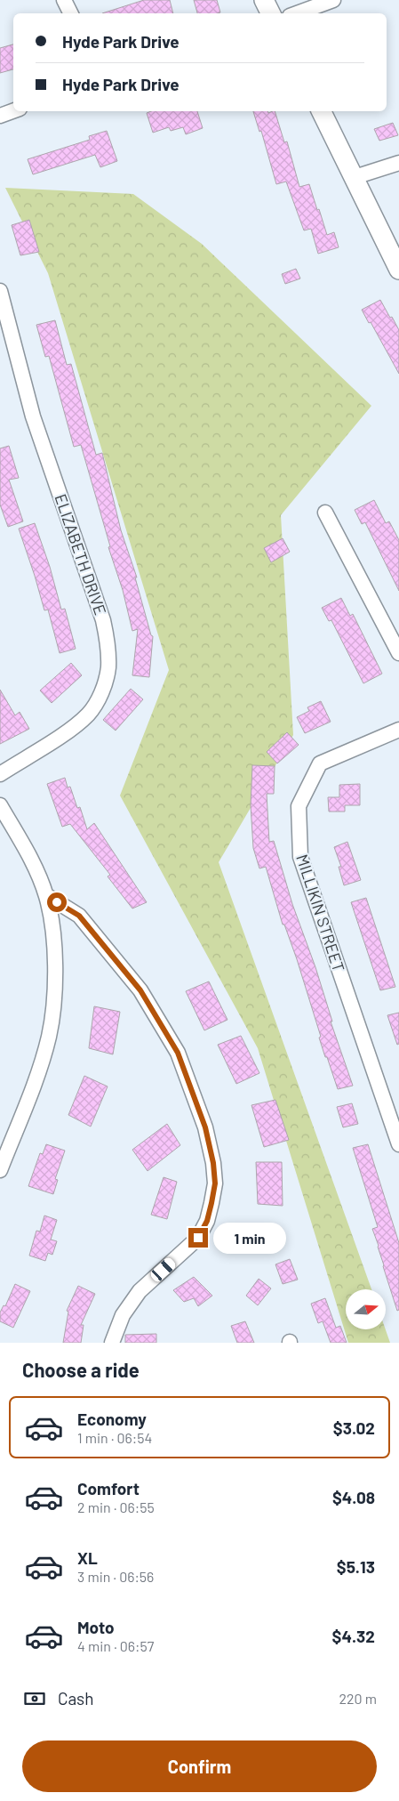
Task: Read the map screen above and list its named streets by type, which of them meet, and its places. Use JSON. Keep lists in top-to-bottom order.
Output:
{
  "streets": {
    "street": ["ELIZABETH DRIVE", "MILLIKIN STREET"]
  },
  "north": "right",
  "page": {
    "banner": ["Hyde Park Drive", "Hyde Park Drive"],
    "bubble": "1 min",
    "heading": "Choose a ride",
    "list": [
      {
        "name": "Economy",
        "note": "1 min · 06:54",
        "value": "$3.02"
      },
      {
        "name": "Comfort",
        "note": "2 min · 06:55",
        "value": "$4.08"
      },
      {
        "name": "XL",
        "note": "3 min · 06:56",
        "value": "$5.13"
      },
      {
        "name": "Moto",
        "note": "4 min · 06:57",
        "value": "$4.32"
      }
    ],
    "pay": ["Cash", "220 m"],
    "buttons": "Confirm"
  }
}
